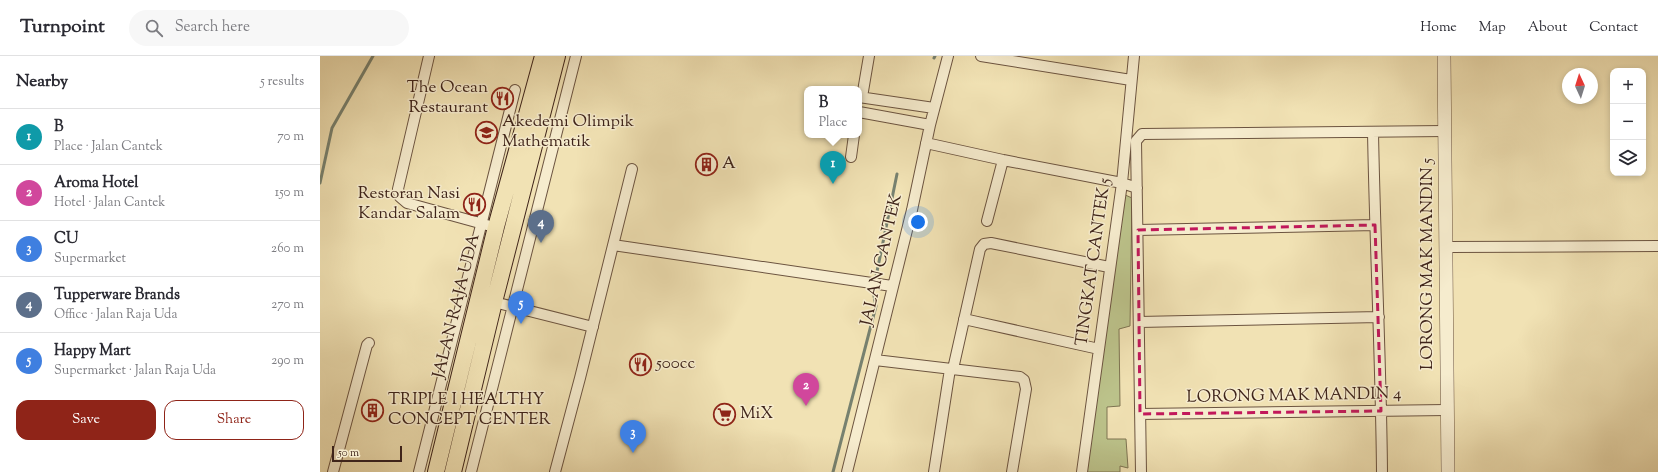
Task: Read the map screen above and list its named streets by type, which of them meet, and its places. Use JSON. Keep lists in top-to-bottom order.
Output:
{
  "streets": {
    "main road": ["JALAN RAJA UDA"],
    "street": [
      "JALAN CANTEK",
      "TINGKAT CANTEK 5",
      "LORONG MAK MANDIN 5",
      "LORONG MAK MANDIN 4"
    ]
  },
  "crossings": [
    ["LORONG MAK MANDIN 5", "LORONG MAK MANDIN 4"]
  ],
  "places": {
    "restaurant": ["The Ocean Restaurant", "Restoran Nasi Kandar Salam", "500cc"],
    "school or university": ["Akedemi Olimpik Mathematik"],
    "building": ["A", "TRIPLE I HEALTHY CONCEPT CENTER"],
    "supermarket": ["MiX"]
  },
  "scale_bar": "50 m",
  "north": "top",
  "page": {
    "header": "Turnpoint",
    "search": "Search here",
    "nav": [
      "Home",
      "Map",
      "About",
      "Contact"
    ],
    "heading": ["Nearby", "5 results"],
    "map_buttons": ["+", "−"],
    "popup": ["B", "Place"],
    "list": [
      {
        "mark": "1",
        "name": "B",
        "note": "Place · Jalan Cantek",
        "value": "70 m"
      },
      {
        "mark": "2",
        "name": "Aroma Hotel",
        "note": "Hotel · Jalan Cantek",
        "value": "150 m"
      },
      {
        "mark": "3",
        "name": "CU",
        "note": "Supermarket",
        "value": "260 m"
      },
      {
        "mark": "4",
        "name": "Tupperware Brands",
        "note": "Office · Jalan Raja Uda",
        "value": "270 m"
      },
      {
        "mark": "5",
        "name": "Happy Mart",
        "note": "Supermarket · Jalan Raja Uda",
        "value": "290 m"
      }
    ],
    "pins": [
      "1",
      "4",
      "5",
      "2",
      "3"
    ],
    "buttons": ["Save", "Share"],
    "scale": "50 m"
  }
}
